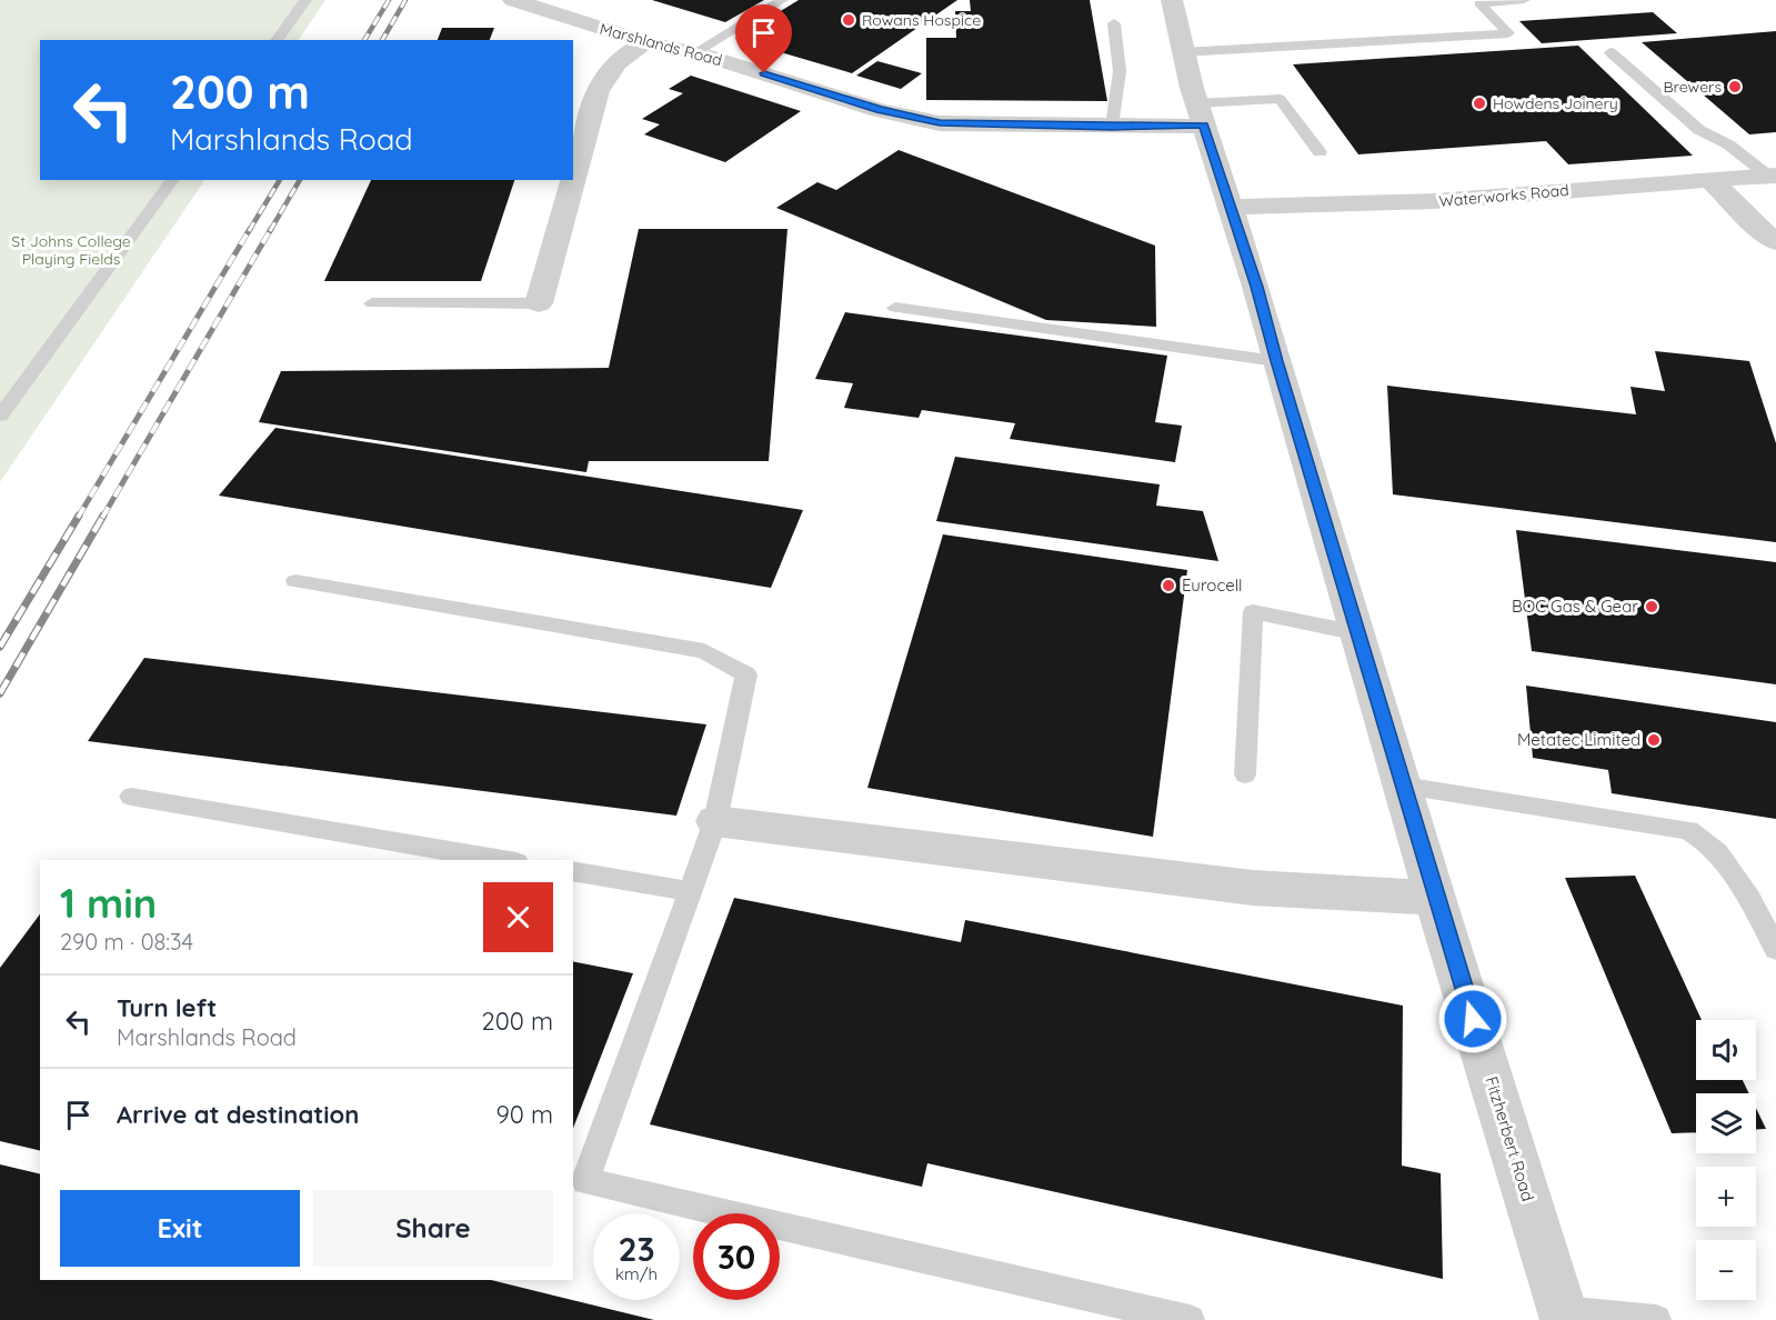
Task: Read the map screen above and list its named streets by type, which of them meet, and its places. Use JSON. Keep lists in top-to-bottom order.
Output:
{
  "streets": {
    "street": ["Marshlands Road", "Waterworks Road", "Fitzherbert Road"]
  },
  "crossings": [
    ["Marshlands Road", "Fitzherbert Road"],
    ["Waterworks Road", "Fitzherbert Road"]
  ],
  "parks": ["St Johns College Playing Fields"],
  "places": [
    "Rowans Hospice",
    "Brewers",
    "Howdens Joinery",
    "Eurocell",
    "BOC Gas & Gear",
    "Metatec Limited"
  ],
  "page": {
    "turn": ["200 m", "Marshlands Road"],
    "heading": ["1 min", "290 m · 08:34"],
    "list": [
      {
        "name": "Turn left",
        "note": "Marshlands Road",
        "value": "200 m"
      },
      {
        "name": "Arrive at destination",
        "value": "90 m"
      }
    ],
    "map_buttons": ["+", "−"],
    "buttons": ["Exit", "Share"],
    "speed": "23 km/h",
    "limit": "30"
  }
}
